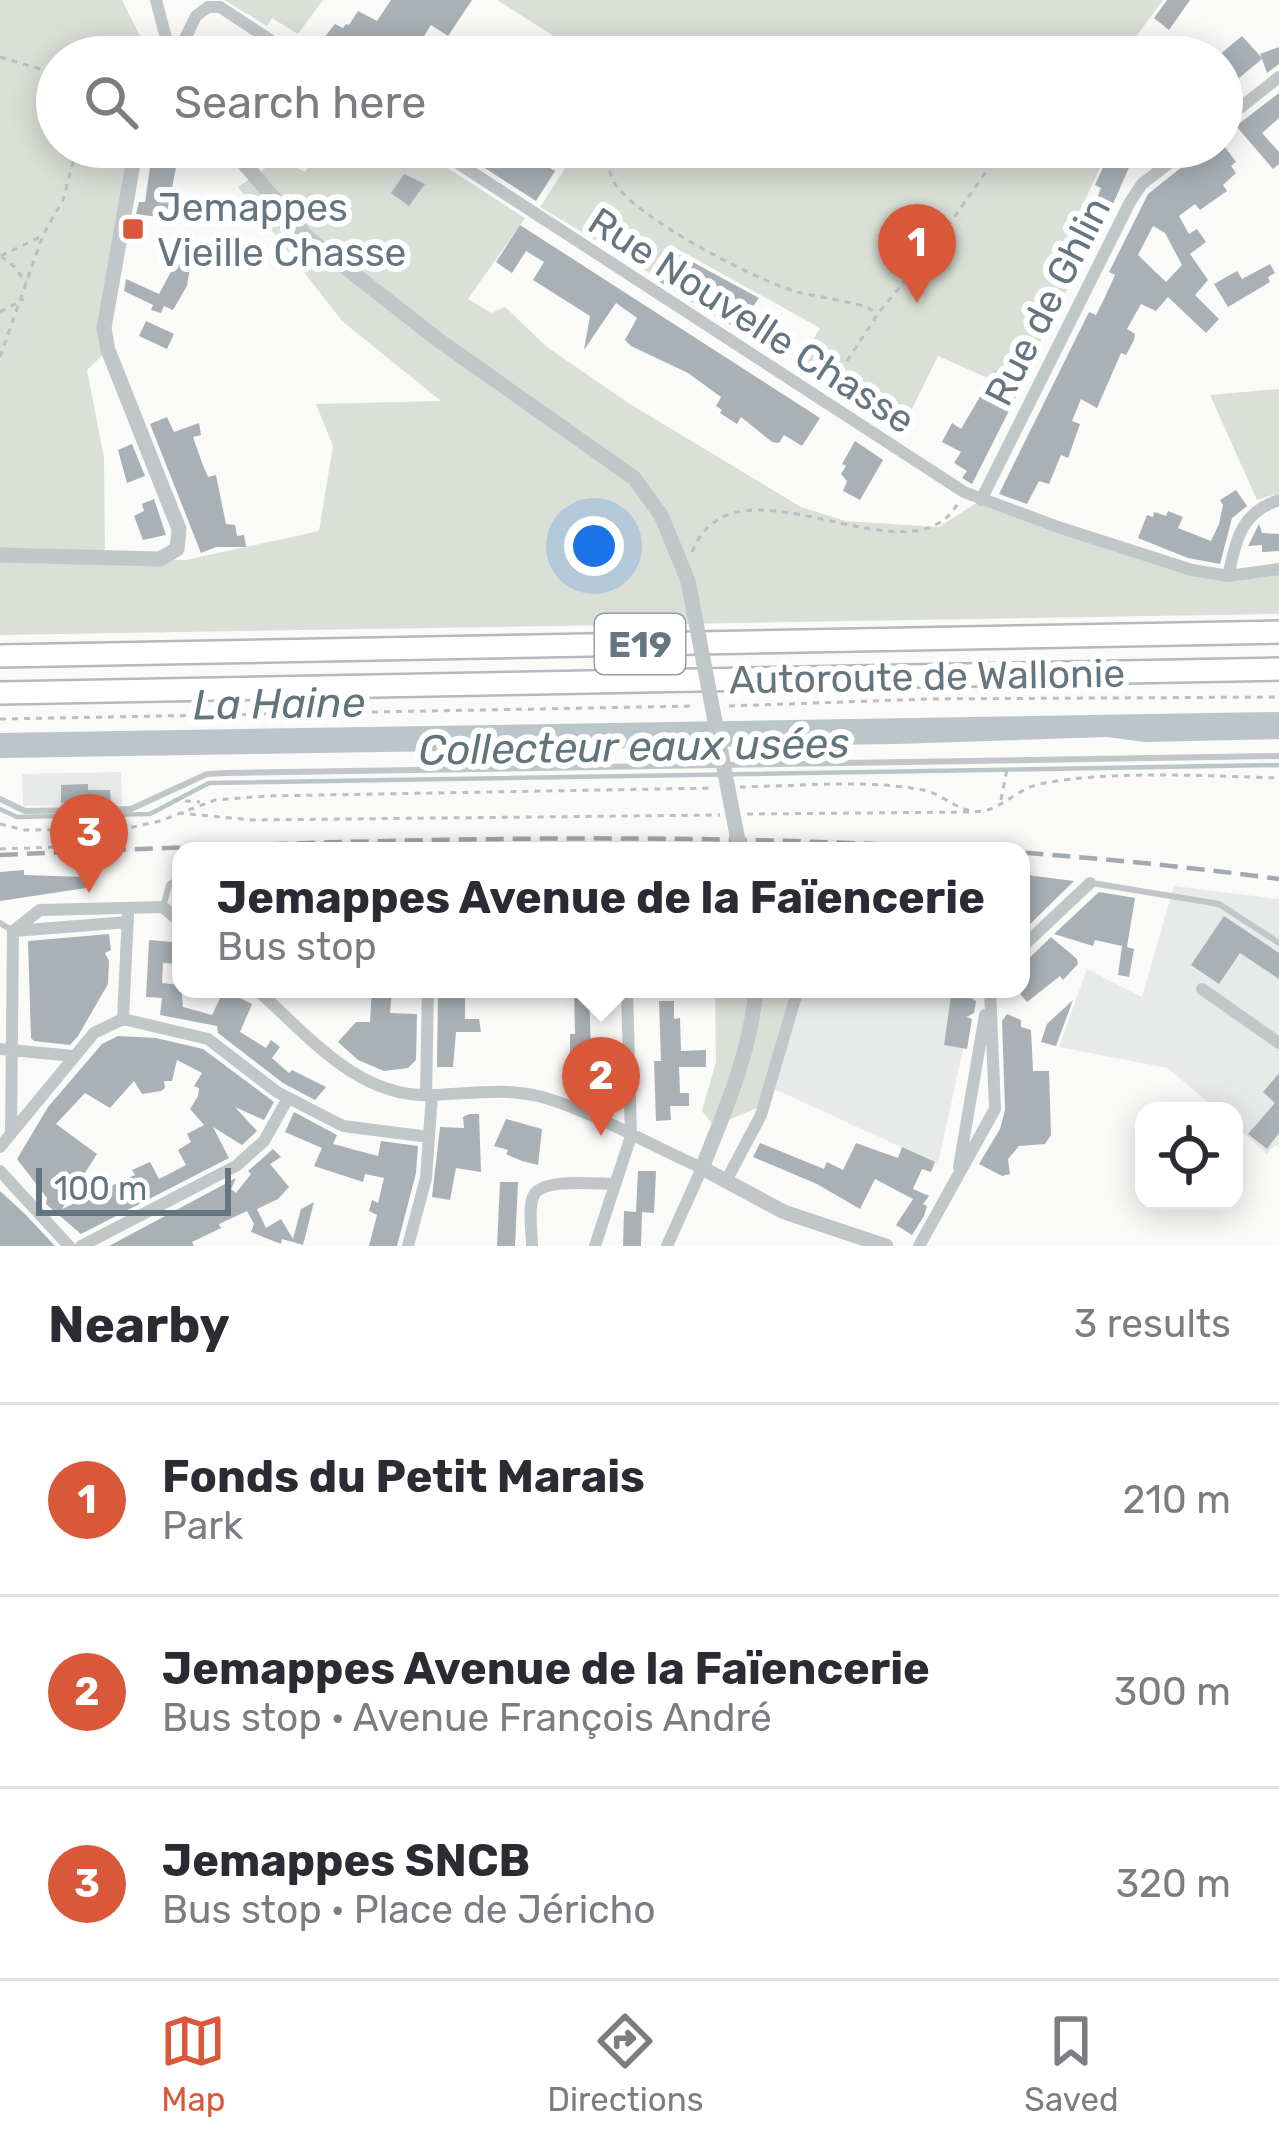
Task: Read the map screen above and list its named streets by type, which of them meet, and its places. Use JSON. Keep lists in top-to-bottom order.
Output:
{
  "streets": {
    "highway": ["E19", "Autoroute de Wallonie"],
    "street": ["Rue de Ghlin", "Rue Nouvelle Chasse"]
  },
  "crossings": [
    ["Rue de Ghlin", "Rue Nouvelle Chasse"]
  ],
  "water": ["La Haine", "Collecteur eaux usées"],
  "places": {
    "transit": ["Jemappes Vieille Chasse"]
  },
  "scale_bar": "100 m",
  "page": {
    "search": "Search here",
    "pins": ["1", "3", "2"],
    "popup": ["Jemappes Avenue de la Faïencerie", "Bus stop"],
    "scale": "100 m",
    "heading": ["Nearby", "3 results"],
    "list": [
      {
        "mark": "1",
        "name": "Fonds du Petit Marais",
        "note": "Park",
        "value": "210 m"
      },
      {
        "mark": "2",
        "name": "Jemappes Avenue de la Faïencerie",
        "note": "Bus stop · Avenue François André",
        "value": "300 m"
      },
      {
        "mark": "3",
        "name": "Jemappes SNCB",
        "note": "Bus stop · Place de Jéricho",
        "value": "320 m"
      }
    ],
    "nav": ["Map", "Directions", "Saved"]
  }
}
